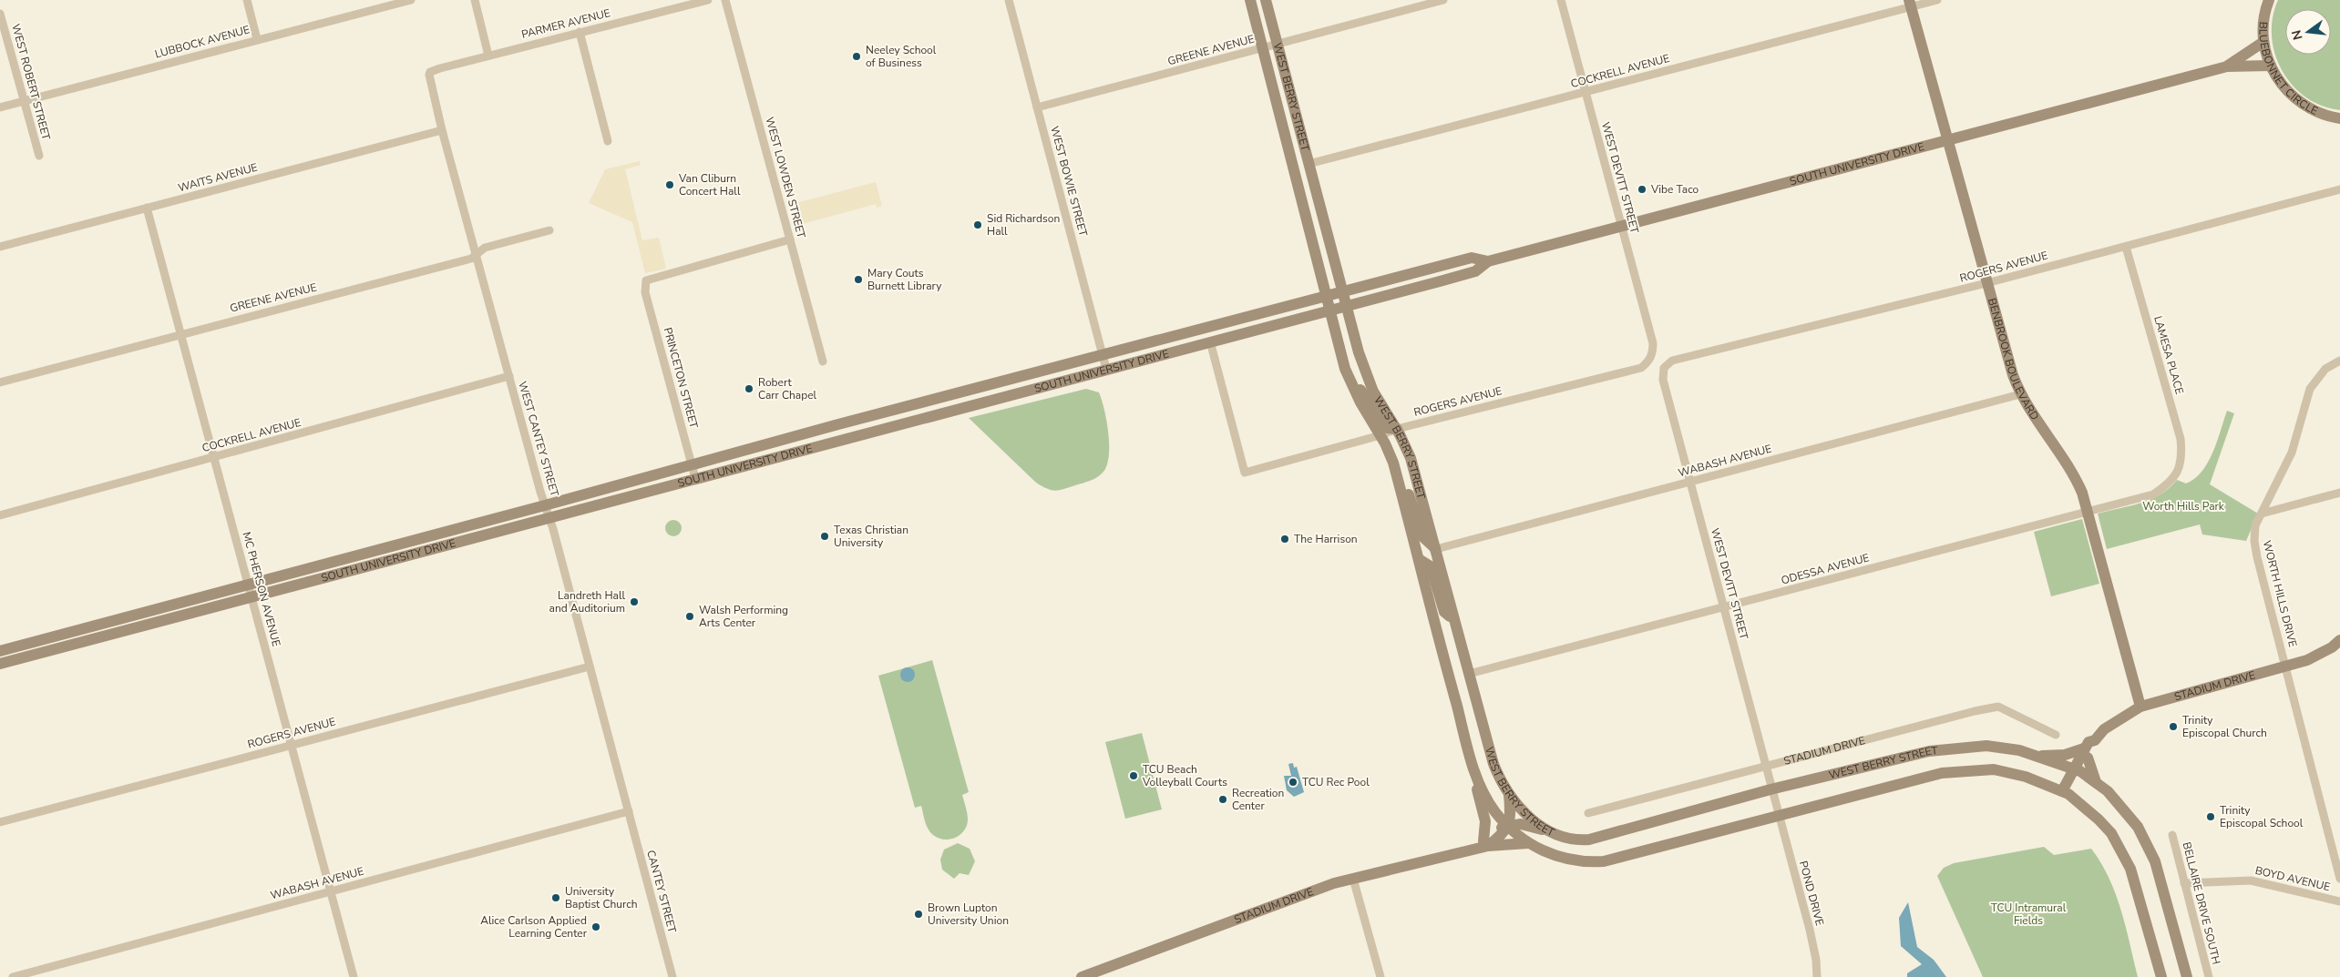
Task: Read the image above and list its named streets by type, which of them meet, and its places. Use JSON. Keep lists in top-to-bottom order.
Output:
{
  "streets": {
    "main road": [
      "BLUEBONNET CIRCLE",
      "WEST BERRY STREET",
      "SOUTH UNIVERSITY DRIVE",
      "BENBROOK BOULEVARD",
      "STADIUM DRIVE"
    ],
    "street": [
      "PARMER AVENUE",
      "LUBBOCK AVENUE",
      "GREENE AVENUE",
      "COCKRELL AVENUE",
      "WEST ROBERT STREET",
      "WAITS AVENUE",
      "WEST LOWDEN STREET",
      "WEST DEVITT STREET",
      "WEST BOWIE STREET",
      "ROGERS AVENUE",
      "LAMESA PLACE",
      "PRINCETON STREET",
      "WEST CANTEY STREET",
      "WABASH AVENUE",
      "ODESSA AVENUE",
      "MC PHERSON AVENUE",
      "WORTH HILLS DRIVE",
      "BOYD AVENUE",
      "CANTEY STREET",
      "POND DRIVE",
      "BELLAIRE DRIVE SOUTH"
    ]
  },
  "crossings": [
    ["PARMER AVENUE", "WEST CANTEY STREET"],
    ["LUBBOCK AVENUE", "WEST ROBERT STREET"],
    ["GREENE AVENUE", "WEST BERRY STREET"],
    ["GREENE AVENUE", "WEST BOWIE STREET"],
    ["GREENE AVENUE", "WEST CANTEY STREET"],
    ["GREENE AVENUE", "MC PHERSON AVENUE"],
    ["BLUEBONNET CIRCLE", "SOUTH UNIVERSITY DRIVE"],
    ["COCKRELL AVENUE", "WEST BERRY STREET"],
    ["COCKRELL AVENUE", "WEST DEVITT STREET"],
    ["COCKRELL AVENUE", "BENBROOK BOULEVARD"],
    ["COCKRELL AVENUE", "WEST CANTEY STREET"],
    ["COCKRELL AVENUE", "MC PHERSON AVENUE"],
    ["WEST BERRY STREET", "SOUTH UNIVERSITY DRIVE"],
    ["WEST BERRY STREET", "WEST DEVITT STREET"],
    ["WEST BERRY STREET", "ROGERS AVENUE"],
    ["WEST BERRY STREET", "WABASH AVENUE"],
    ["WEST BERRY STREET", "ODESSA AVENUE"],
    ["WEST BERRY STREET", "STADIUM DRIVE"],
    ["WEST BERRY STREET", "POND DRIVE"],
    ["SOUTH UNIVERSITY DRIVE", "WEST DEVITT STREET"],
    ["SOUTH UNIVERSITY DRIVE", "WEST BOWIE STREET"],
    ["SOUTH UNIVERSITY DRIVE", "ROGERS AVENUE"],
    ["SOUTH UNIVERSITY DRIVE", "BENBROOK BOULEVARD"],
    ["SOUTH UNIVERSITY DRIVE", "PRINCETON STREET"],
    ["SOUTH UNIVERSITY DRIVE", "WEST CANTEY STREET"],
    ["SOUTH UNIVERSITY DRIVE", "MC PHERSON AVENUE"],
    ["WAITS AVENUE", "WEST CANTEY STREET"],
    ["WAITS AVENUE", "MC PHERSON AVENUE"],
    ["WEST LOWDEN STREET", "PRINCETON STREET"],
    ["WEST DEVITT STREET", "ROGERS AVENUE"],
    ["WEST DEVITT STREET", "WABASH AVENUE"],
    ["WEST DEVITT STREET", "ODESSA AVENUE"],
    ["WEST DEVITT STREET", "STADIUM DRIVE"],
    ["WEST DEVITT STREET", "POND DRIVE"],
    ["ROGERS AVENUE", "LAMESA PLACE"],
    ["ROGERS AVENUE", "BENBROOK BOULEVARD"],
    ["ROGERS AVENUE", "WEST CANTEY STREET"],
    ["ROGERS AVENUE", "MC PHERSON AVENUE"],
    ["LAMESA PLACE", "ODESSA AVENUE"],
    ["BENBROOK BOULEVARD", "WABASH AVENUE"],
    ["BENBROOK BOULEVARD", "ODESSA AVENUE"],
    ["BENBROOK BOULEVARD", "STADIUM DRIVE"],
    ["WEST CANTEY STREET", "WABASH AVENUE"],
    ["WEST CANTEY STREET", "CANTEY STREET"],
    ["WABASH AVENUE", "MC PHERSON AVENUE"],
    ["WABASH AVENUE", "CANTEY STREET"],
    ["WORTH HILLS DRIVE", "STADIUM DRIVE"],
    ["BOYD AVENUE", "BELLAIRE DRIVE SOUTH"]
  ],
  "parks": ["Worth Hills Park", "TCU Intramural Fields"],
  "places": [
    "Neeley School of Business",
    "Van Cliburn Concert Hall",
    "Vibe Taco",
    "Sid Richardson Hall",
    "Mary Couts Burnett Library",
    "Robert Carr Chapel",
    "Texas Christian University",
    "The Harrison",
    "Landreth Hall and Auditorium",
    "Walsh Performing Arts Center",
    "Trinity Episcopal Church",
    "TCU Beach Volleyball Courts",
    "TCU Rec Pool",
    "Recreation Center",
    "Trinity Episcopal School",
    "University Baptist Church",
    "Brown Lupton University Union",
    "Alice Carlson Applied Learning Center"
  ],
  "north": "left"
}
